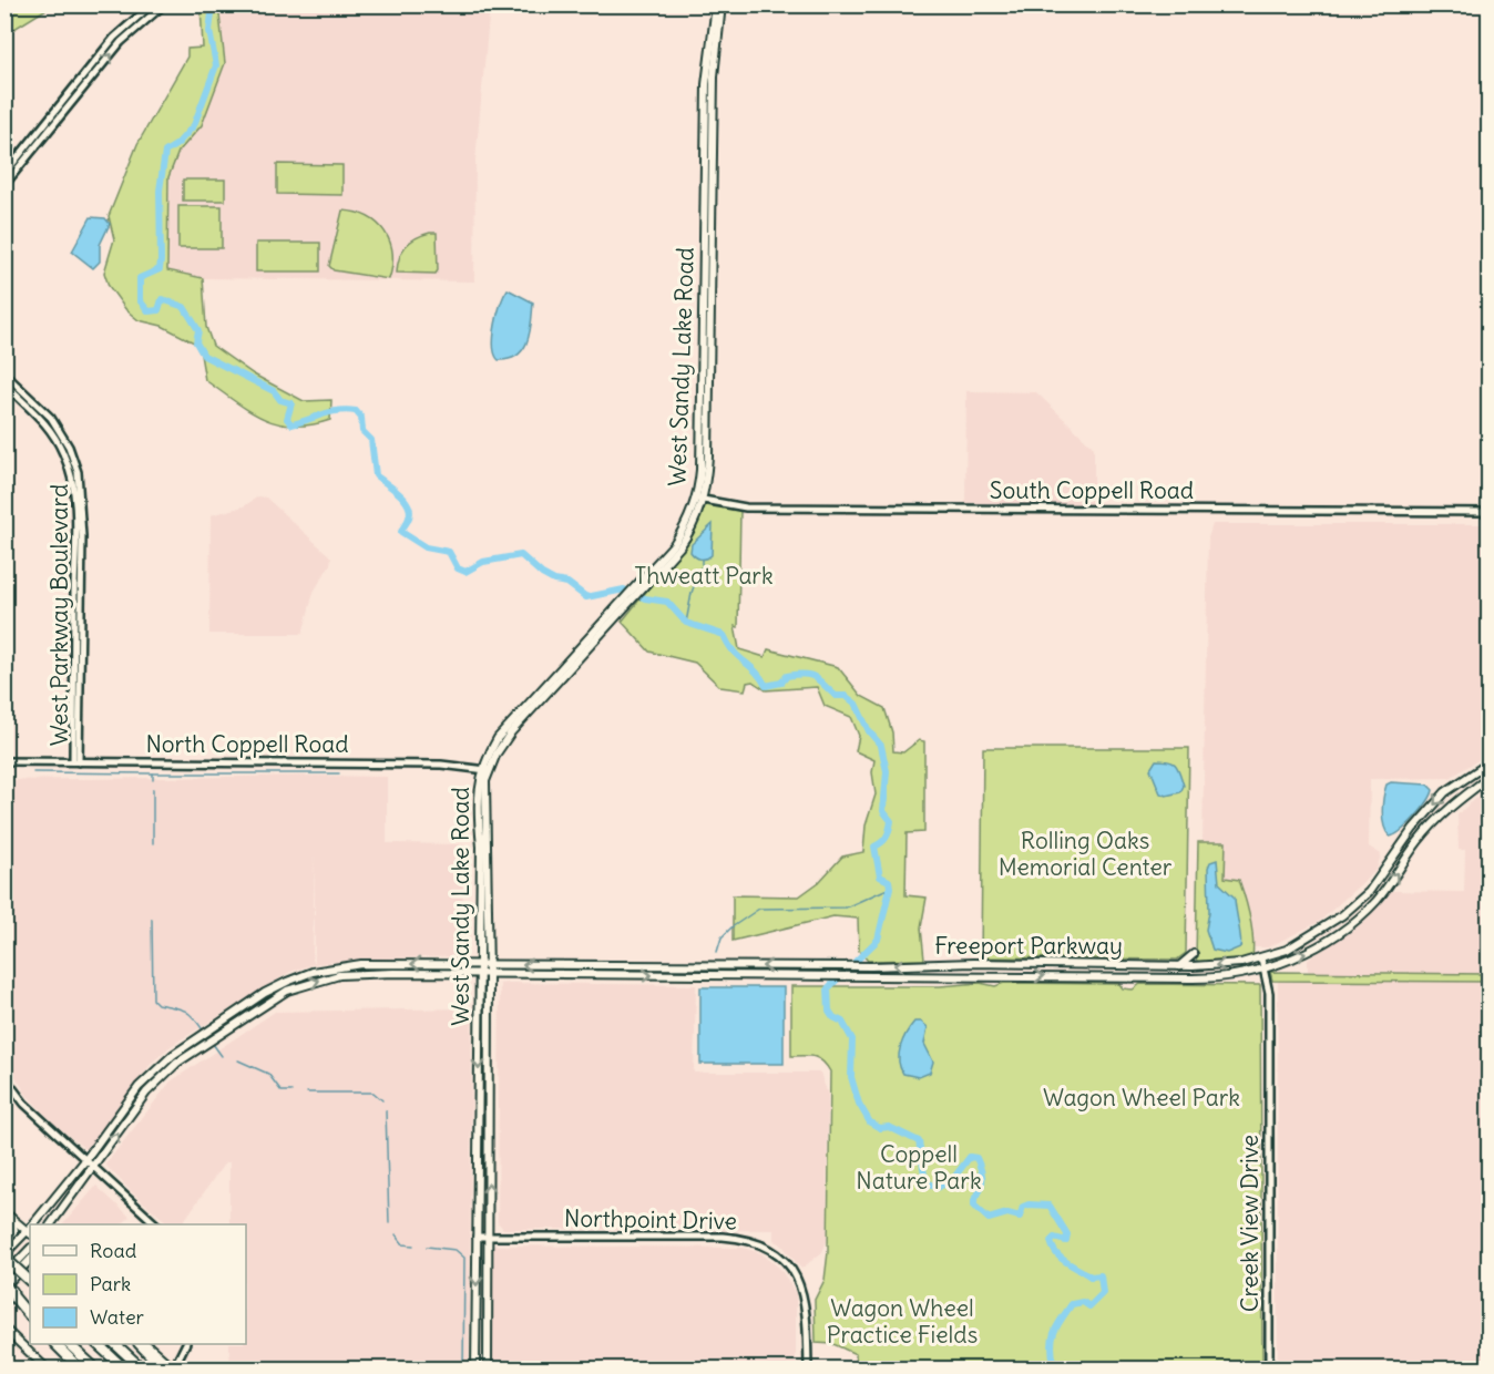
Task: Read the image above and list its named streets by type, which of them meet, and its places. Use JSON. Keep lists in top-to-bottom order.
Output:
{
  "streets": {
    "main road": ["West Sandy Lake Road", "Freeport Parkway"],
    "street": [
      "South Coppell Road",
      "West Parkway Boulevard",
      "North Coppell Road",
      "Northpoint Drive",
      "Creek View Drive"
    ]
  },
  "crossings": [
    ["West Sandy Lake Road", "South Coppell Road"],
    ["West Sandy Lake Road", "North Coppell Road"],
    ["West Sandy Lake Road", "Freeport Parkway"],
    ["West Sandy Lake Road", "Northpoint Drive"],
    ["West Parkway Boulevard", "North Coppell Road"],
    ["Freeport Parkway", "Creek View Drive"]
  ],
  "parks": [
    "Thweatt Park",
    "Rolling Oaks Memorial Center",
    "Wagon Wheel Park",
    "Coppell Nature Park",
    "Wagon Wheel Practice Fields"
  ],
  "legend": ["Road", "Park", "Water"]
}
